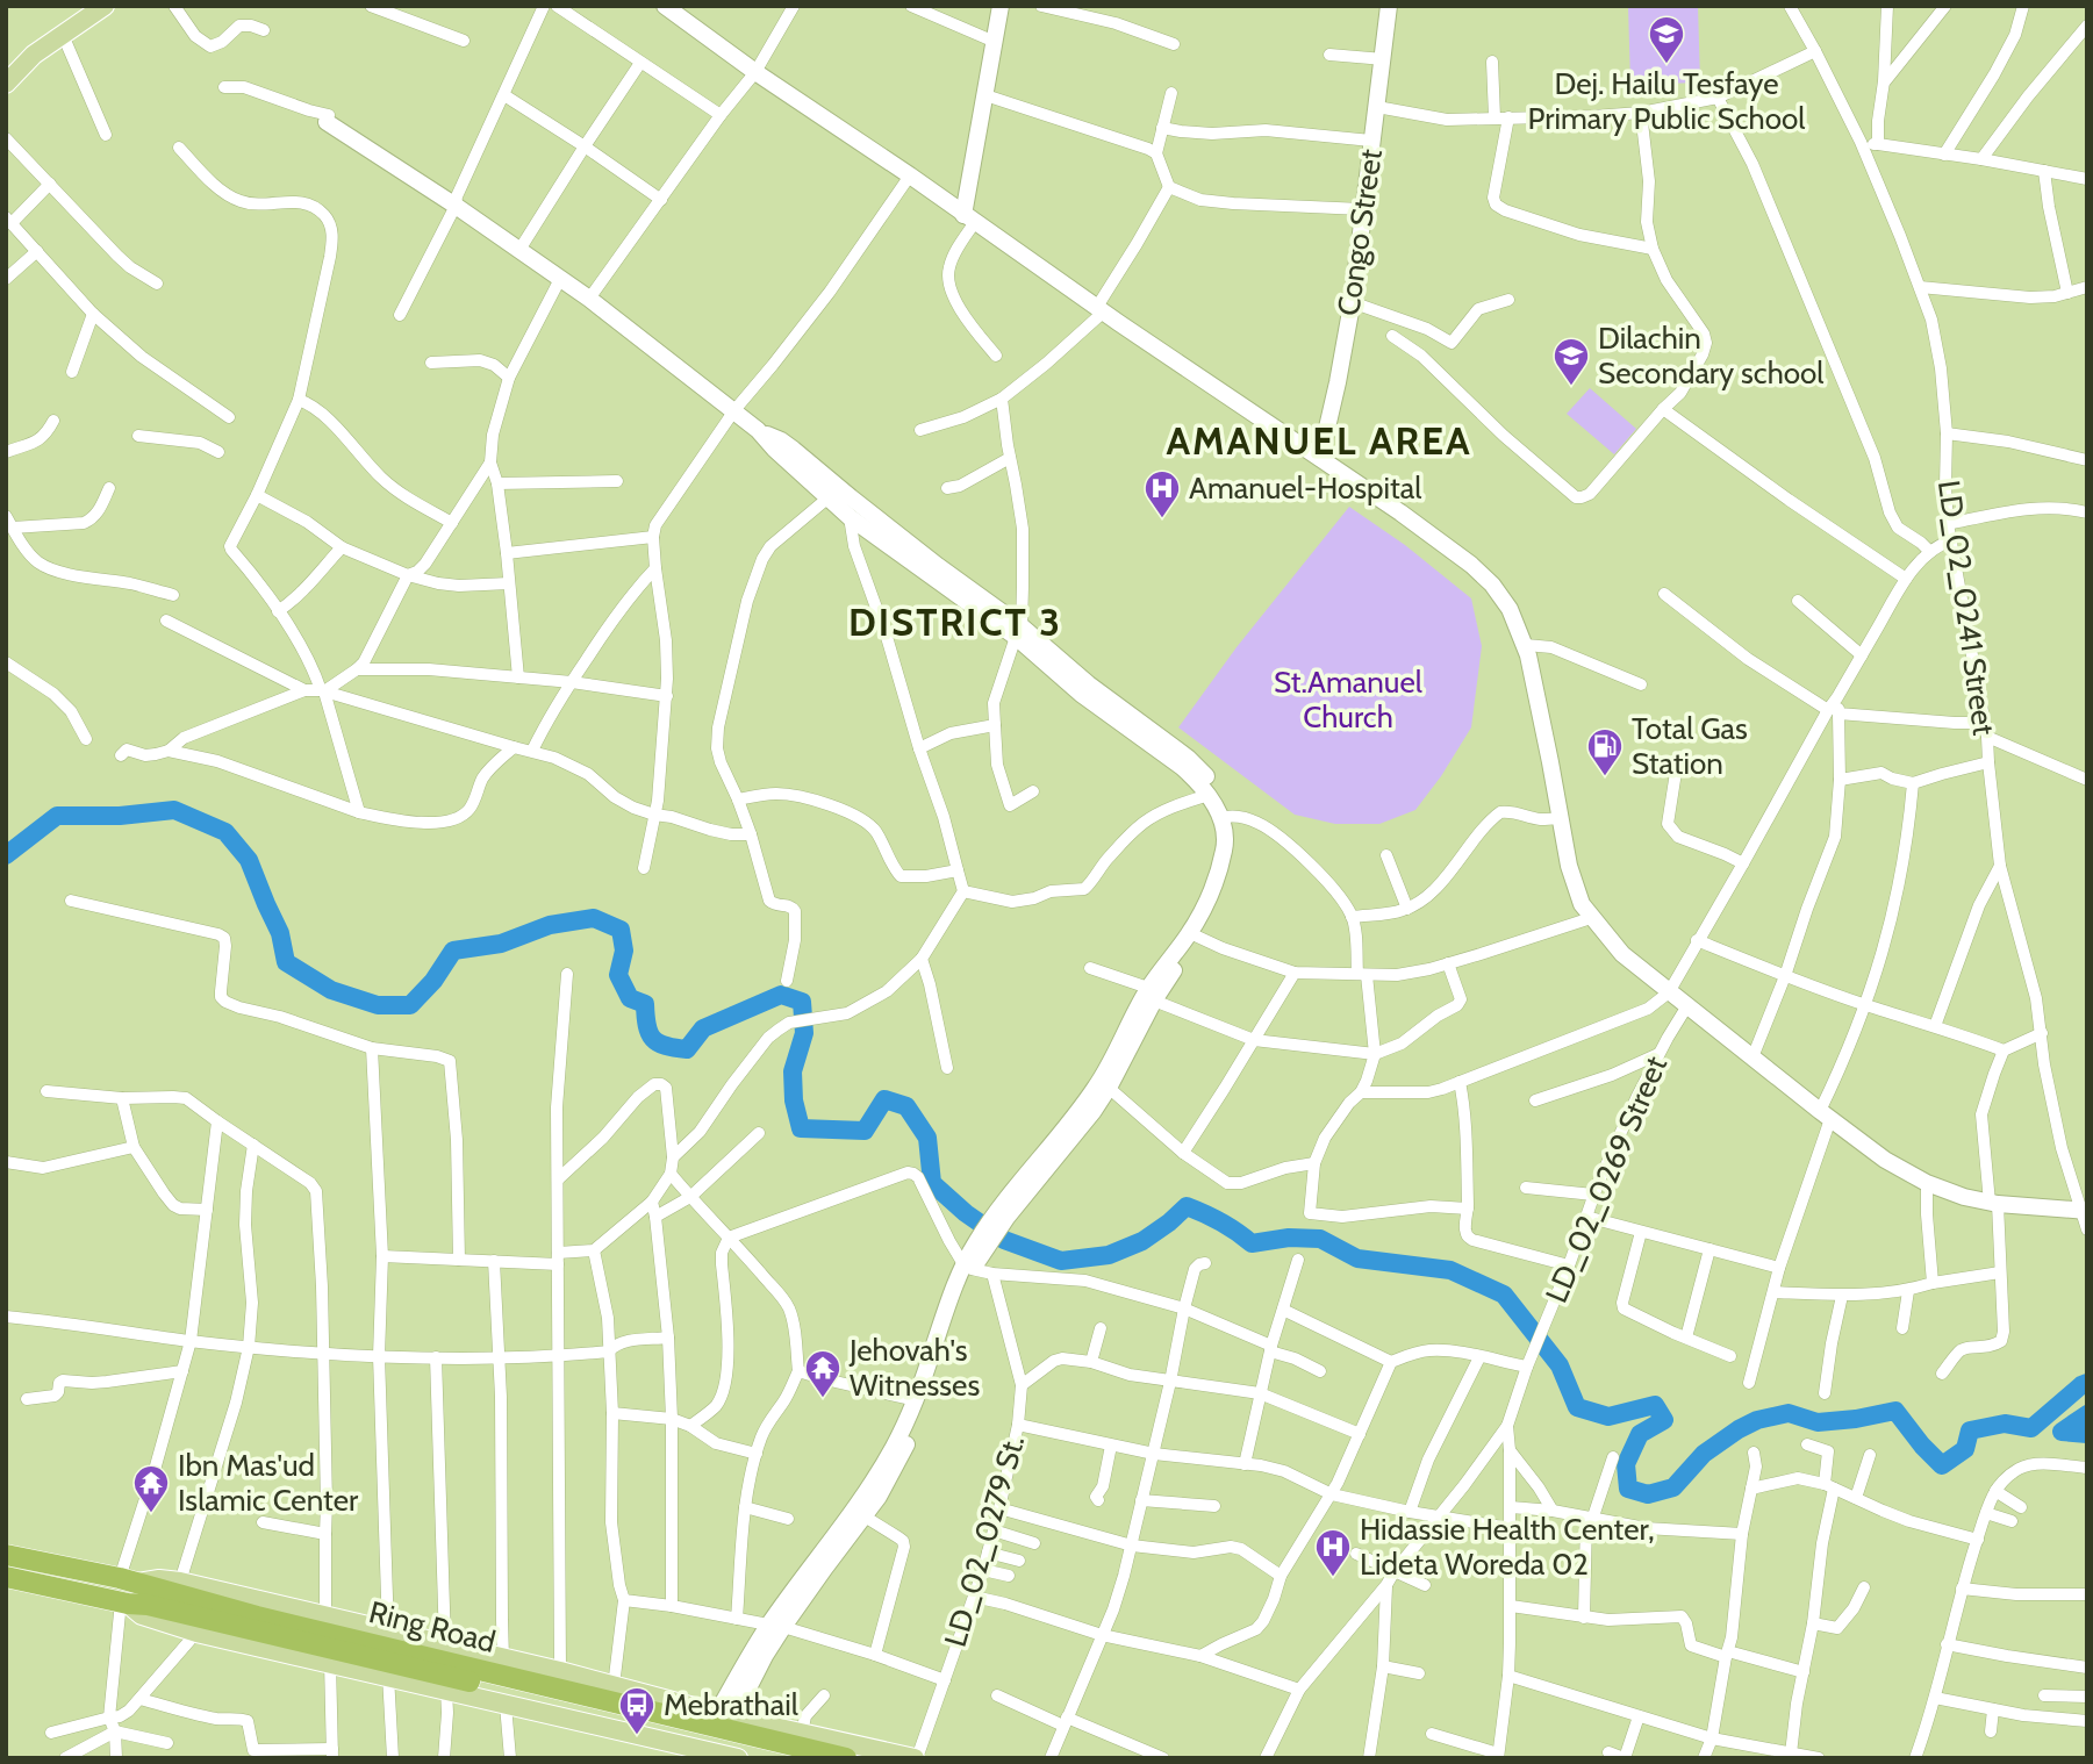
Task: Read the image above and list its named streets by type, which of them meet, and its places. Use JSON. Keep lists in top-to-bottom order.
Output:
{
  "streets": {
    "highway": ["Ring Road"],
    "main road": ["Congo Street"],
    "street": ["LD_02_0241 Street", "LD_02_0269 Street", "LD_02_0279 St."]
  },
  "districts": ["AMANUEL AREA", "DISTRICT 3"],
  "parks": ["St.Amanuel Church"],
  "places": {
    "school or university": ["Dej. Hailu Tesfaye Primary Public School", "Dilachin Secondary school"],
    "hospital": ["Amanuel-Hospital", "Hidassie Health Center, Lideta Woreda 02"],
    "fuel station": ["Total Gas Station"],
    "temple": ["Jehovah's Witnesses", "Ibn Mas'ud Islamic Center"],
    "bus stop": ["Mebrathail"]
  }
}
